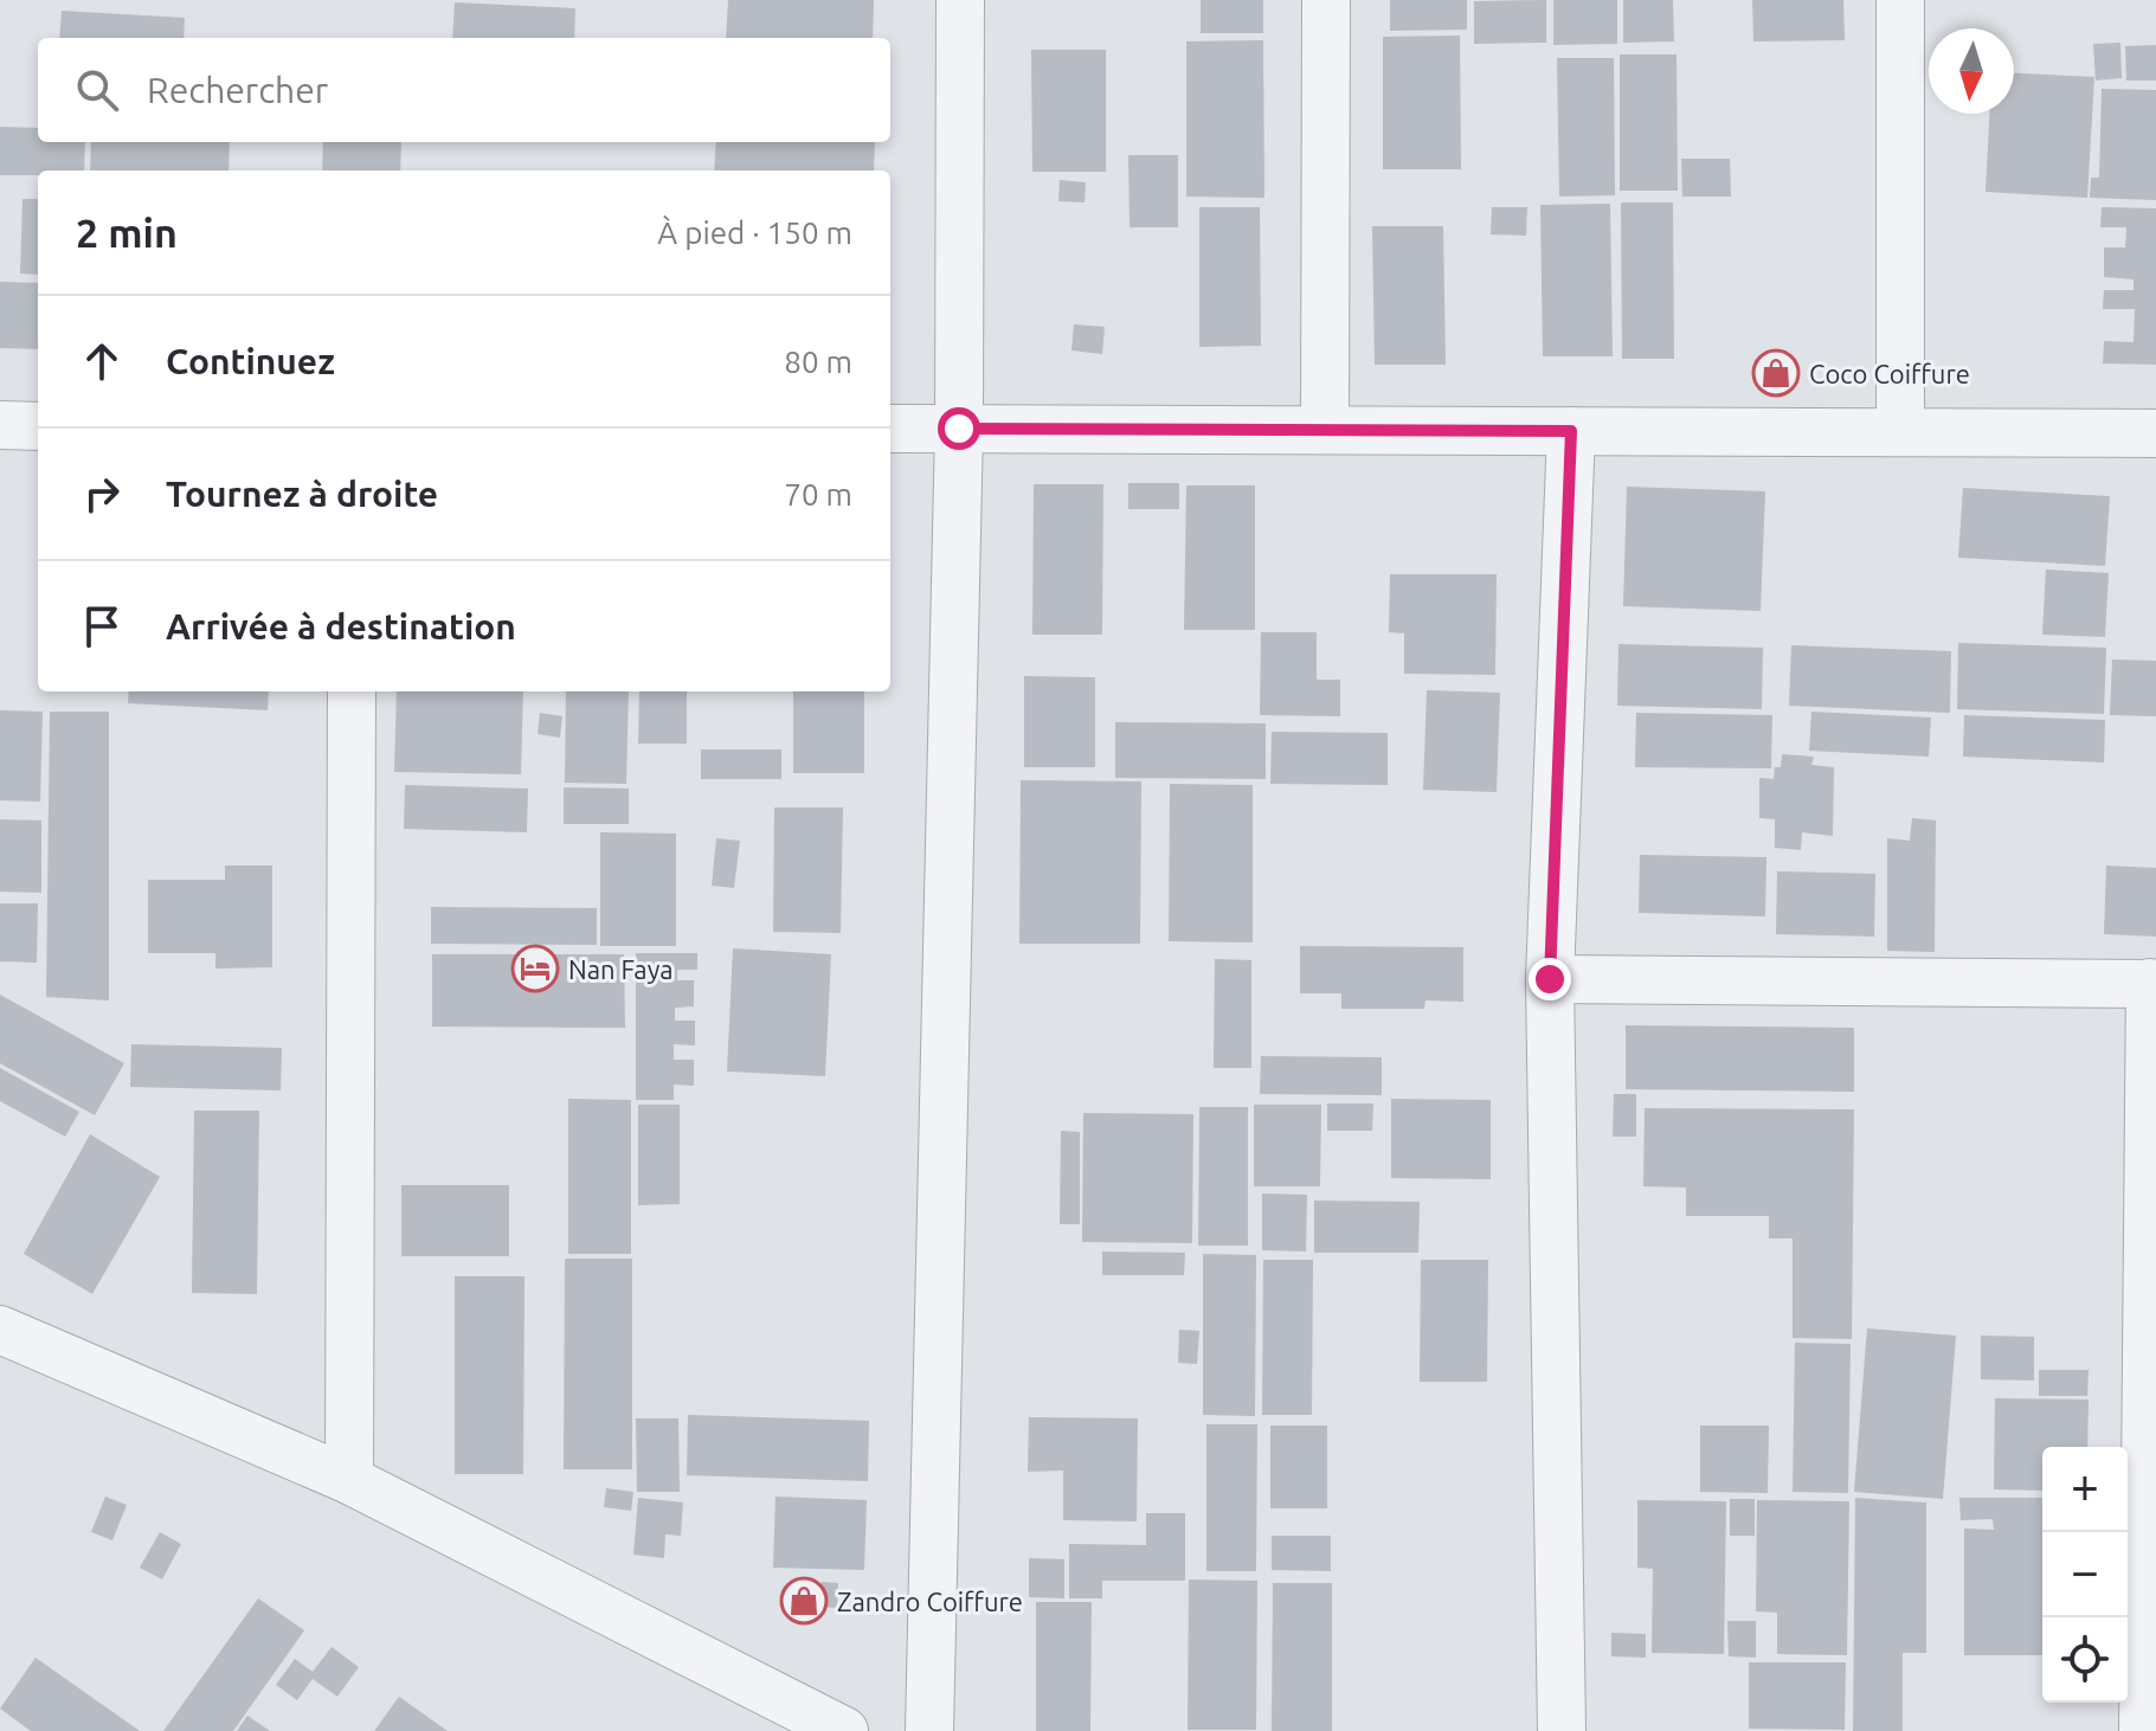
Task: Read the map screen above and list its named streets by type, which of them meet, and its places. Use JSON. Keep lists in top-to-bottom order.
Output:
{
  "places": {
    "shop": ["Coco Coiffure", "Zandro Coiffure"],
    "hotel": ["Nan Faya"]
  },
  "north": "bottom",
  "page": {
    "search": "Rechercher",
    "heading": ["2 min", "À pied · 150 m"],
    "list": [
      ["Continuez", "80 m"],
      ["Tournez à droite", "70 m"],
      "Arrivée à destination"
    ],
    "map_buttons": ["+", "−"]
  }
}
